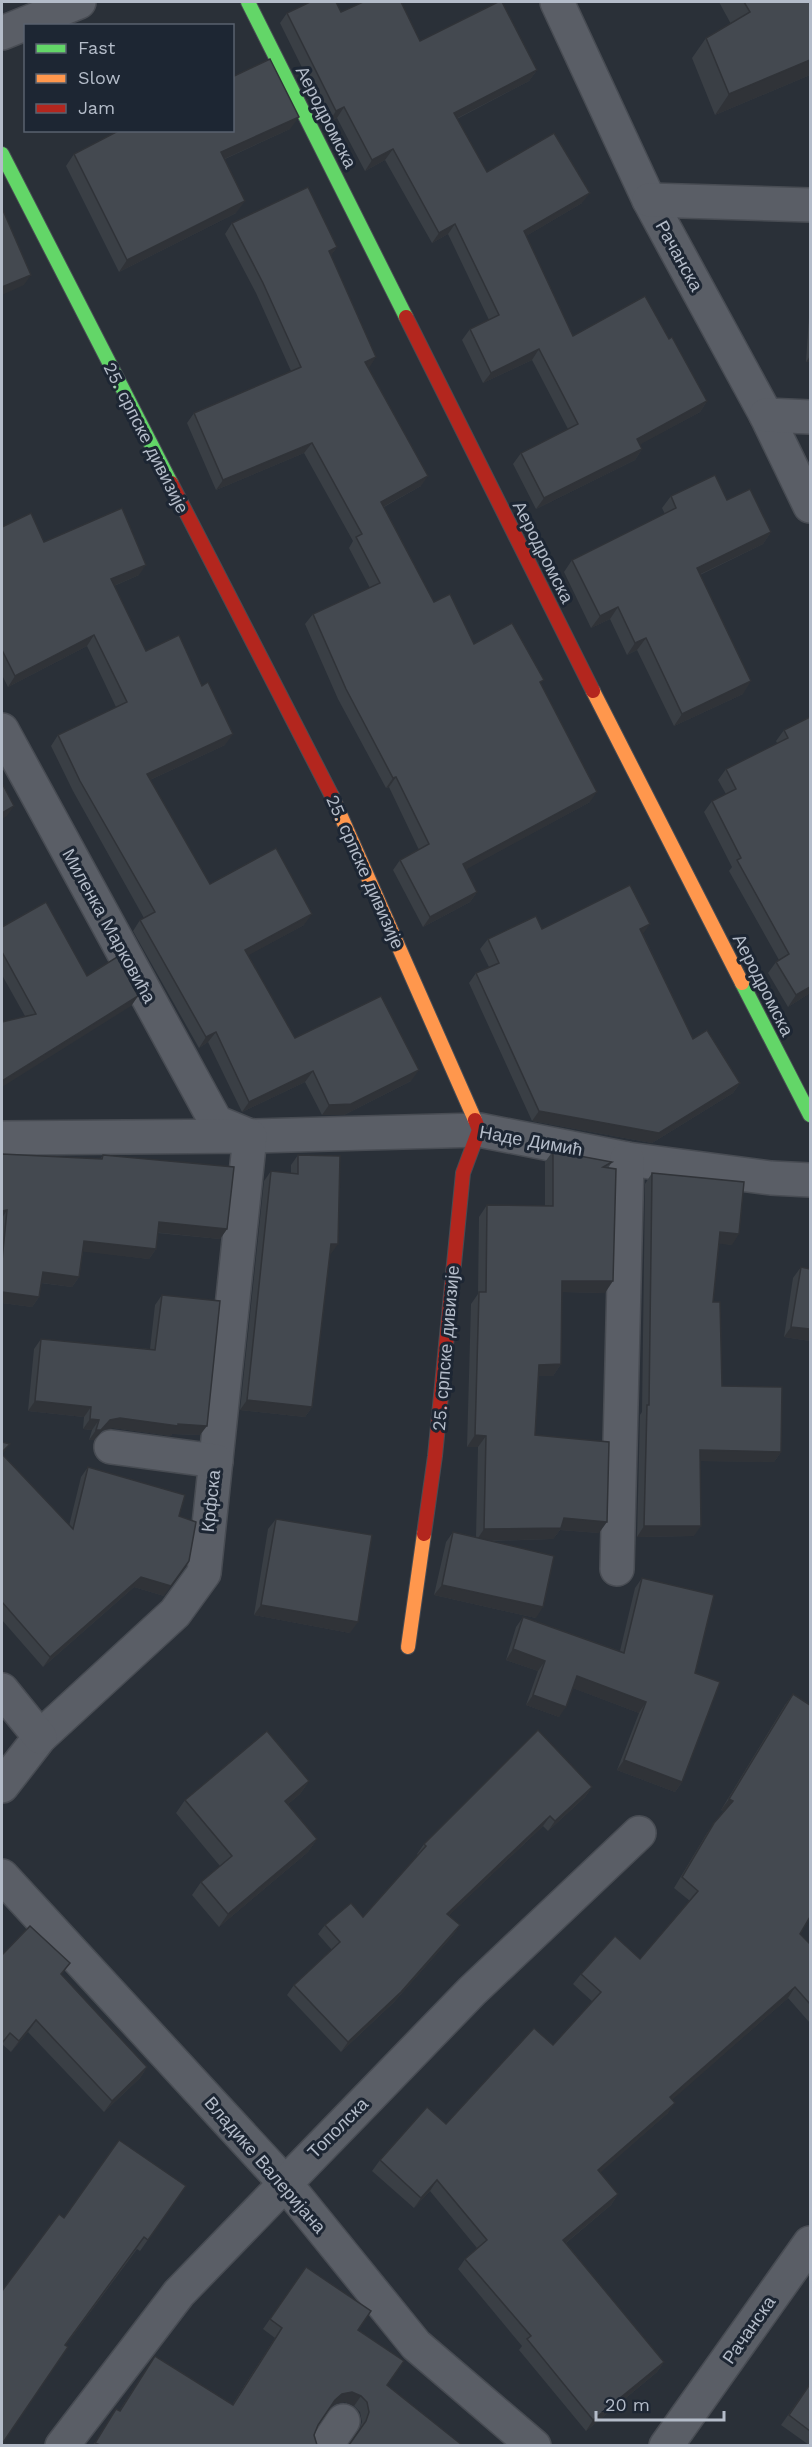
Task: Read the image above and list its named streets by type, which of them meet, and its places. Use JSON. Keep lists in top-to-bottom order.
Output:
{
  "streets": {
    "street": [
      "Аеродромска",
      "Рачанска",
      "25. српске дивизије",
      "Миленка Марковића",
      "Наде Димић",
      "Крфска",
      "Тополска",
      "Владике Валеријана"
    ]
  },
  "crossings": [
    ["25. српске дивизије", "Наде Димић"],
    ["Миленка Марковића", "Наде Димић"],
    ["Наде Димић", "Крфска"],
    ["Тополска", "Владике Валеријана"]
  ],
  "legend": ["Fast", "Slow", "Jam"],
  "scale_bar": "20 m"
}
